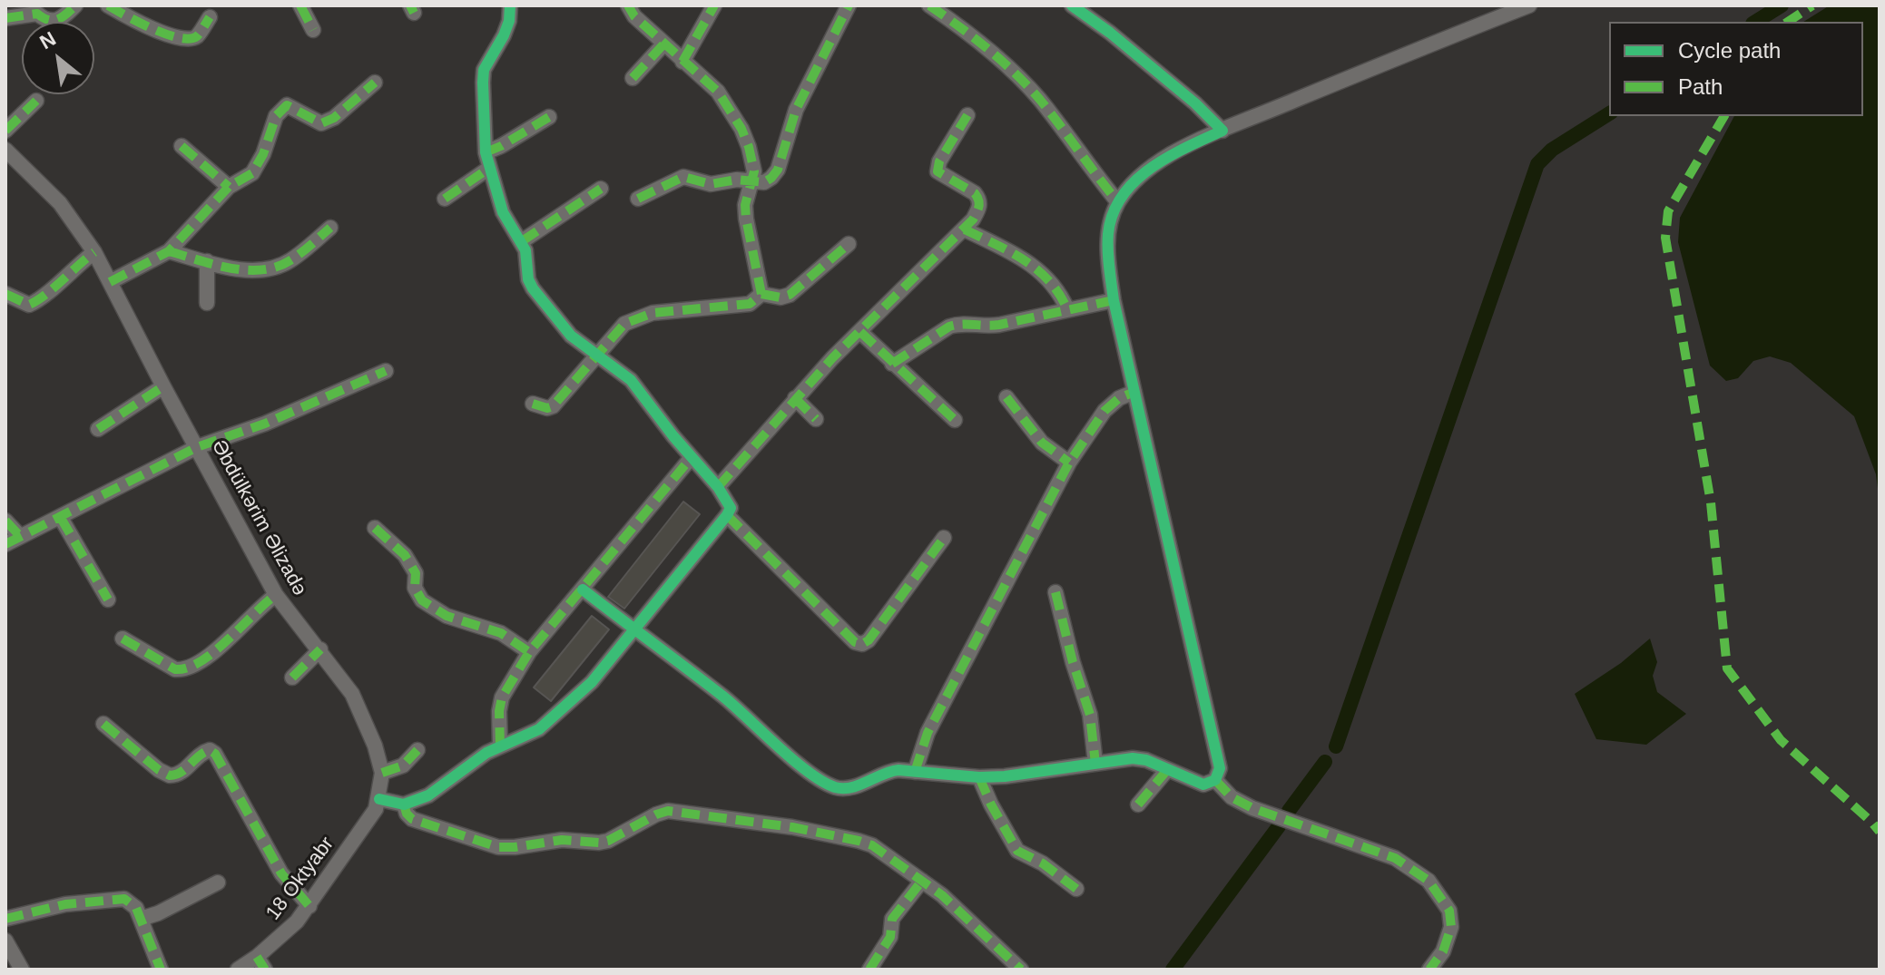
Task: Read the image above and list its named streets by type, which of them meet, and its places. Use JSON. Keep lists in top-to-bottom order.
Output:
{
  "streets": {
    "street": ["Əbdülkərim Əlizadə", "18 Oktyabr"]
  },
  "crossings": [
    ["Əbdülkərim Əlizadə", "18 Oktyabr"]
  ],
  "legend": ["Cycle path", "Path"],
  "north": "top left"
}
